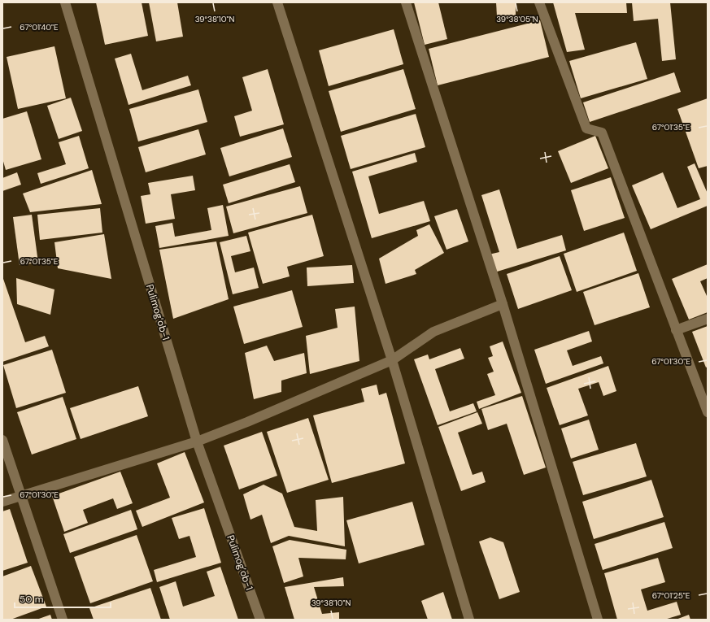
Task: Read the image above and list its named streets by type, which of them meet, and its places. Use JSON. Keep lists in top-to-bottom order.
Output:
{
  "streets": {
    "street": ["Pulimog’ob-1"]
  },
  "scale_bar": "50 m",
  "coordinates": [
    "39°38'10\"N",
    "39°38'05\"N",
    "67°01'40\"E",
    "67°01'35\"E",
    "67°01'30\"E",
    "67°01'25\"E"
  ]
}
